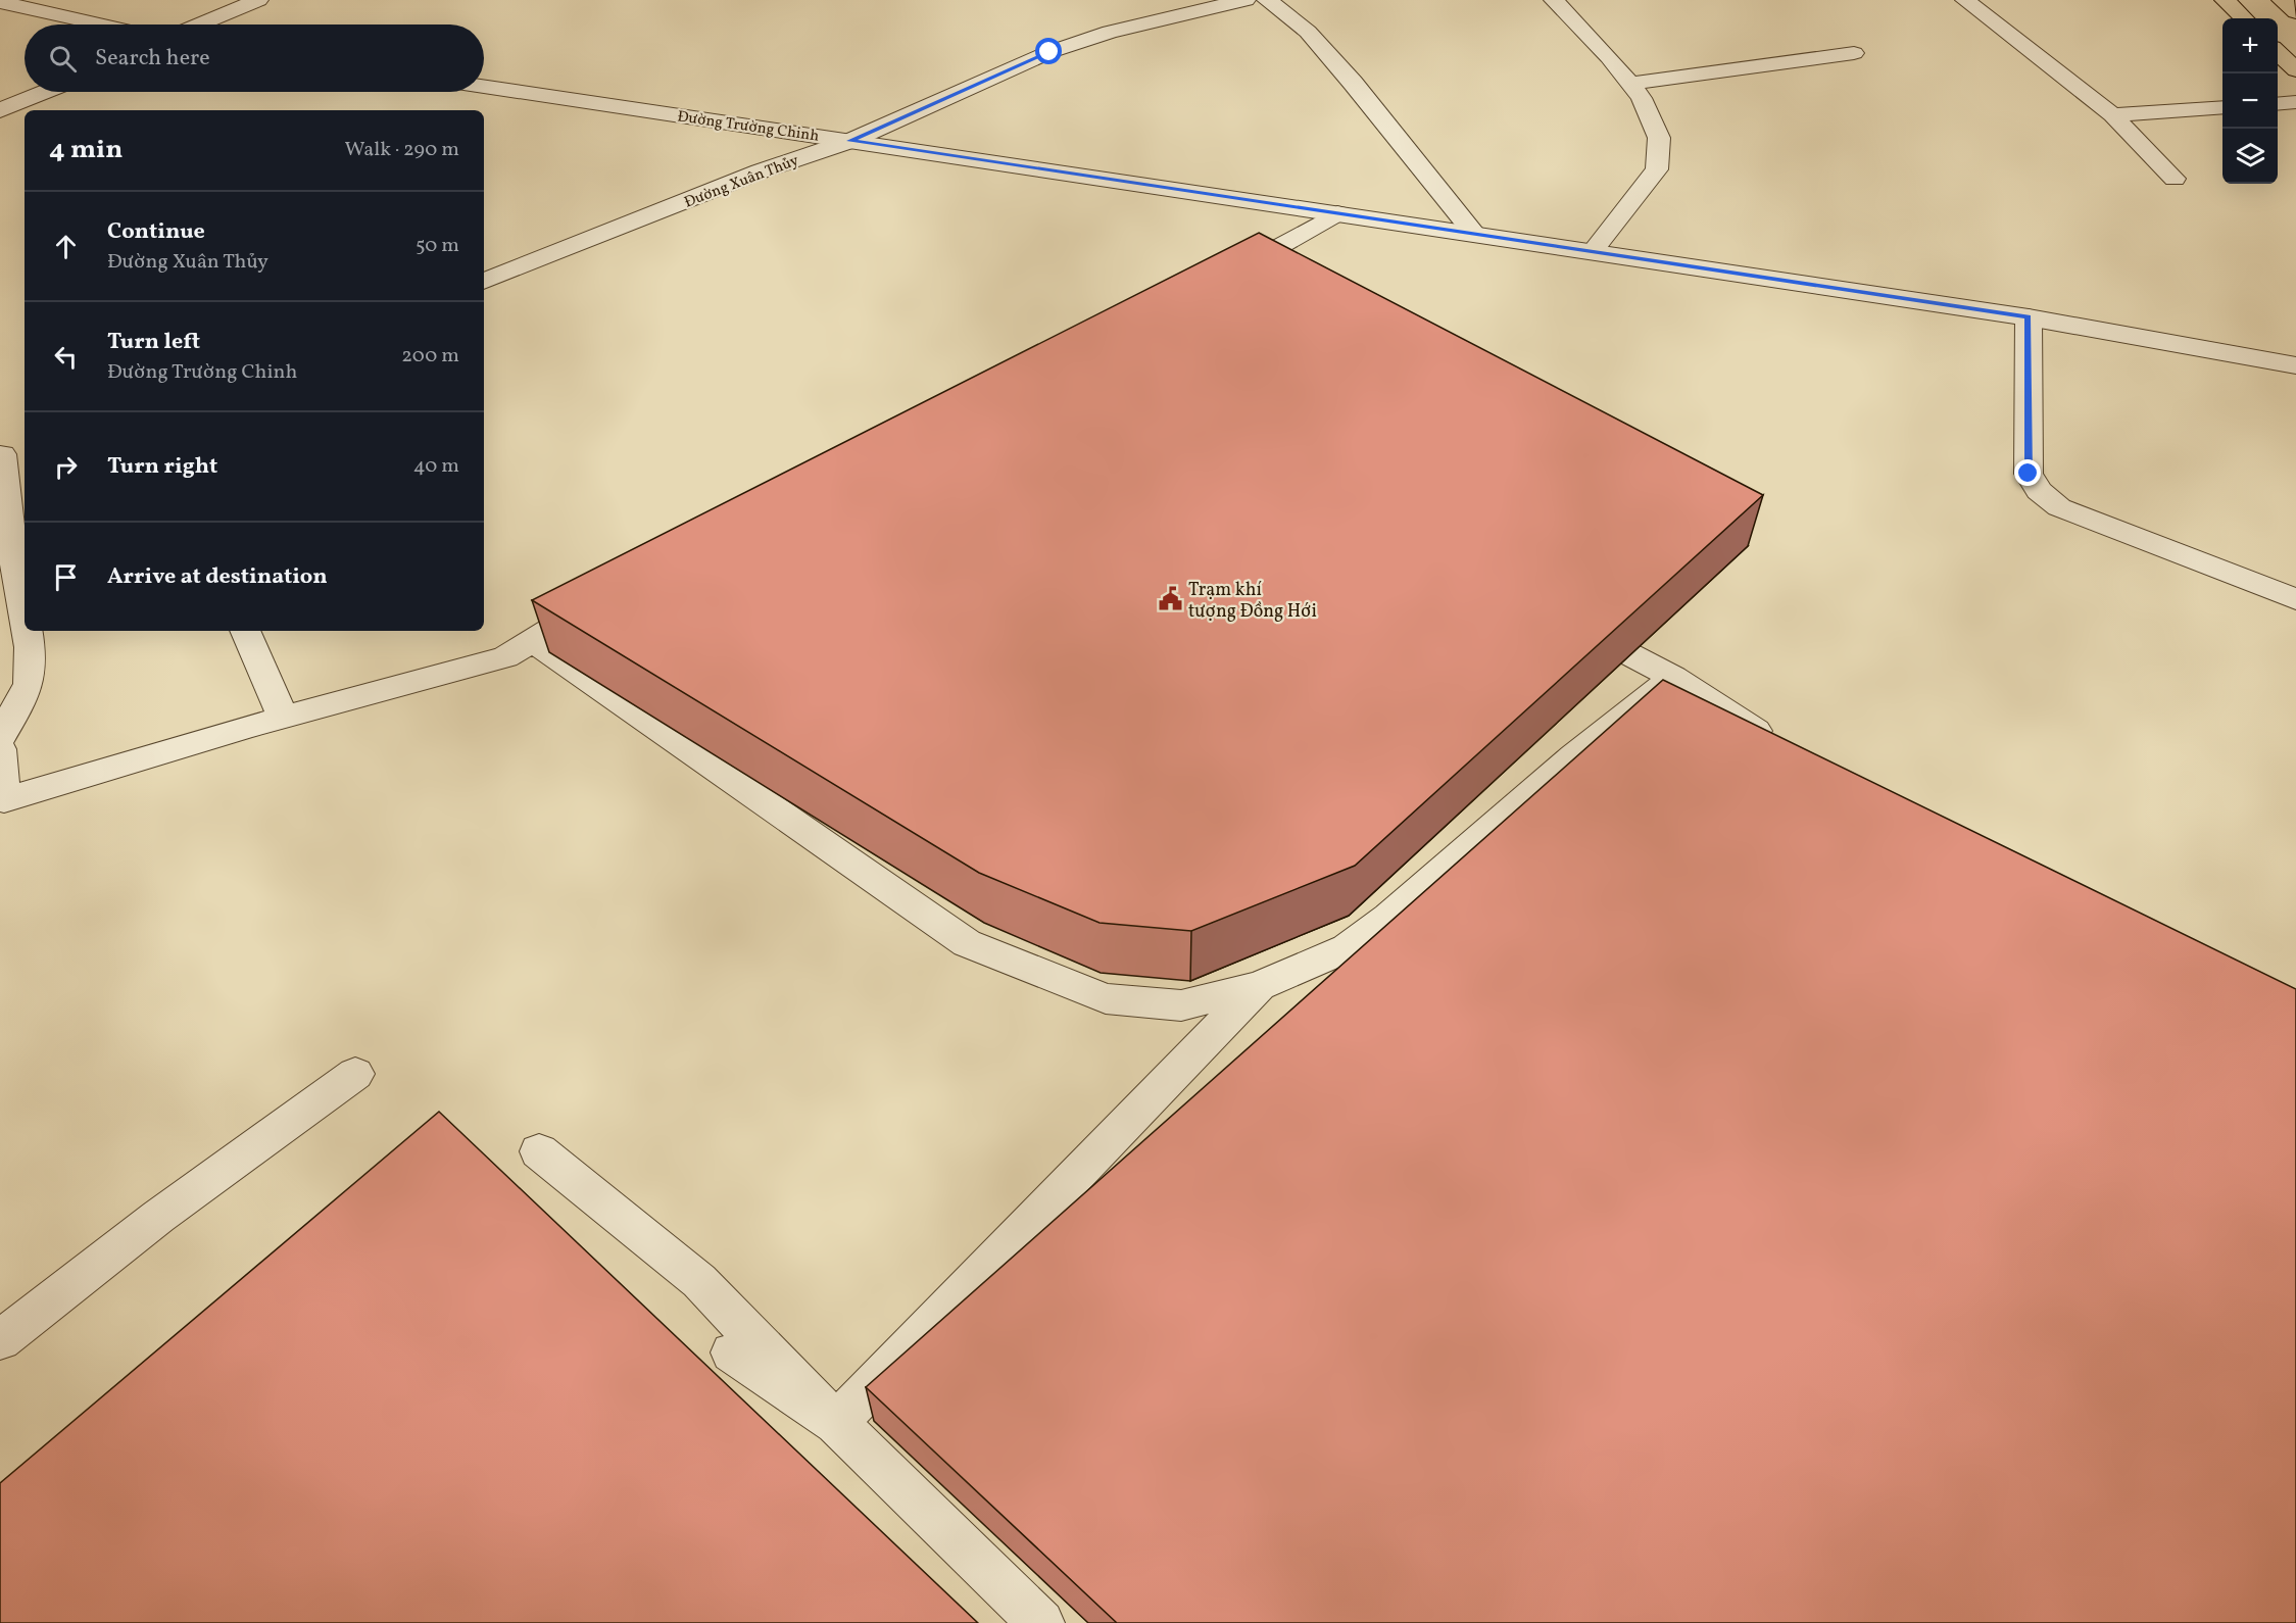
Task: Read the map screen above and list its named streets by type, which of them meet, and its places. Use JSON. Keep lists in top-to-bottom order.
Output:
{
  "streets": {
    "street": ["Đường Trường Chinh", "Đường Xuân Thủy"]
  },
  "crossings": [
    ["Đường Trường Chinh", "Đường Xuân Thủy"]
  ],
  "places": {
    "public building": ["Trạm khí tượng Đồng Hới"]
  },
  "page": {
    "map_buttons": ["+", "−"],
    "search": "Search here",
    "heading": ["4 min", "Walk · 290 m"],
    "list": [
      ["Continue", "Đường Xuân Thủy", "50 m"],
      ["Turn left", "Đường Trường Chinh", "200 m"],
      ["Turn right", "40 m"],
      "Arrive at destination"
    ]
  }
}
